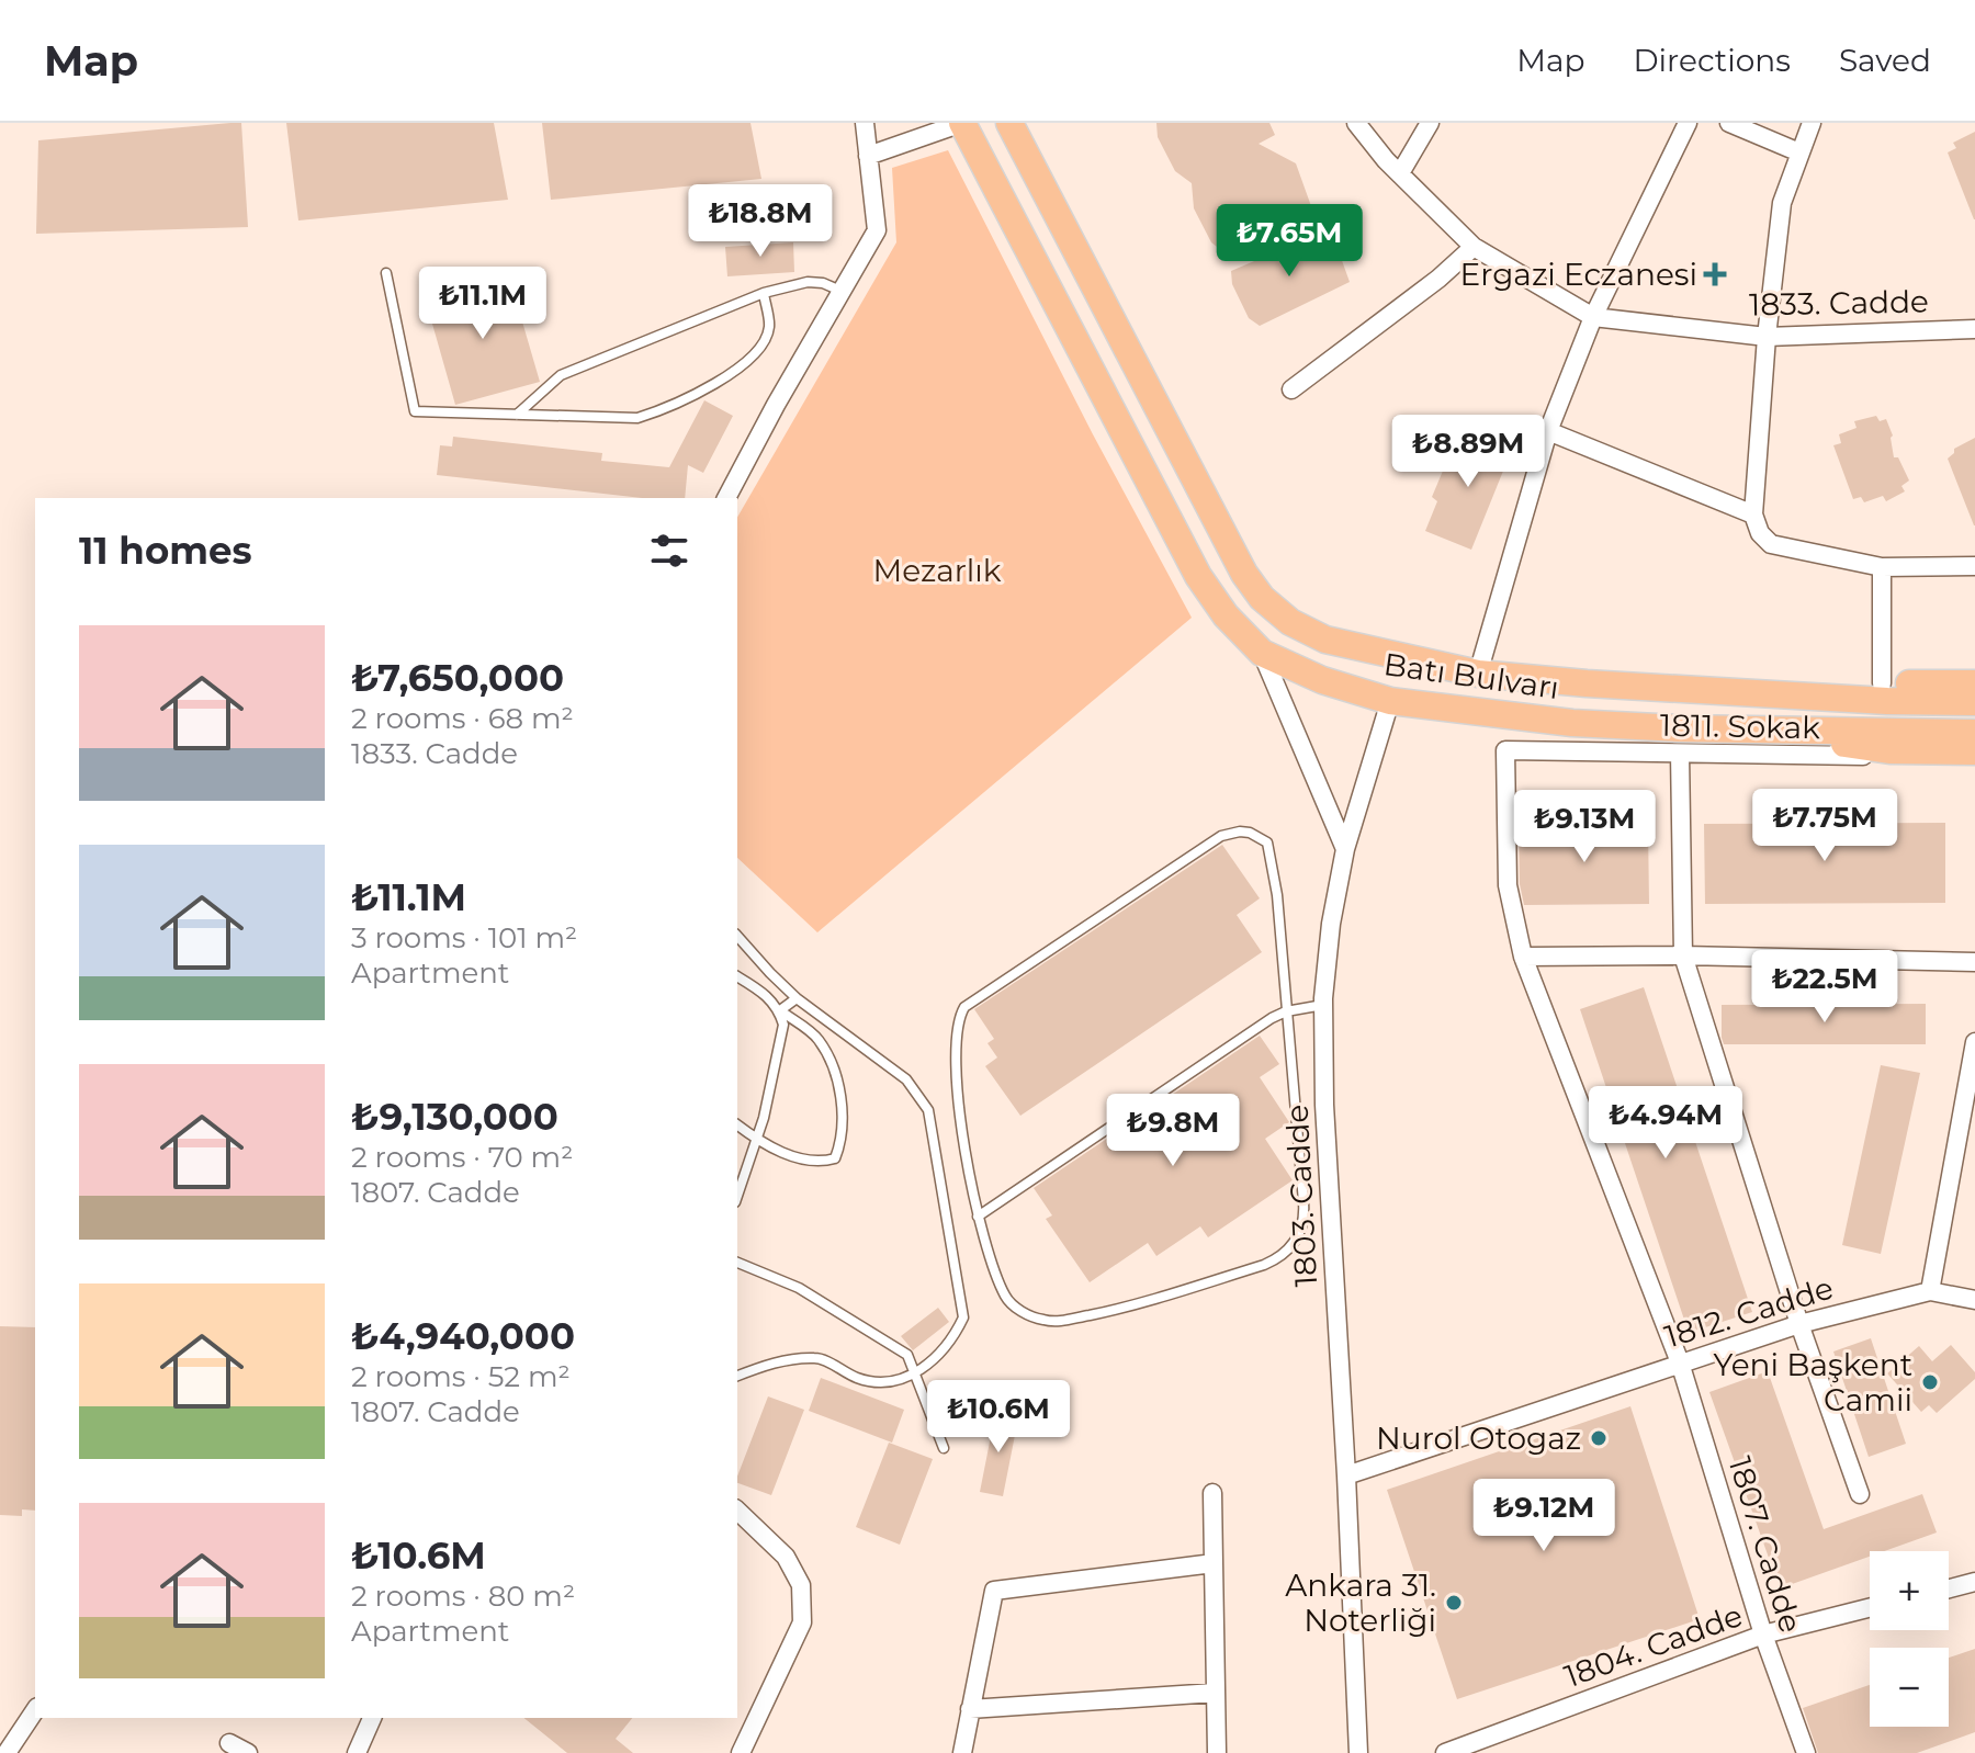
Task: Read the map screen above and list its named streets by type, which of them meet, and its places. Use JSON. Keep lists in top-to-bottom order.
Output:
{
  "streets": {
    "main road": ["Batı Bulvarı"],
    "street": [
      "1833. Cadde",
      "1811. Sokak",
      "1803. Cadde",
      "1812. Cadde",
      "1807. Cadde",
      "1804. Cadde"
    ]
  },
  "crossings": [
    ["Batı Bulvarı", "1803. Cadde"],
    ["1811. Sokak", "1807. Cadde"],
    ["1803. Cadde", "1812. Cadde"],
    ["1812. Cadde", "1807. Cadde"],
    ["1807. Cadde", "1804. Cadde"]
  ],
  "parks": ["Mezarlık"],
  "places": {
    "health": ["Ergazi Eczanesi"],
    "other": ["Yeni Başkent Camii", "Nurol Otogaz", "Ankara 31. Noterliği"]
  },
  "page": {
    "header": "Map",
    "nav": ["Map", "Directions", "Saved"],
    "price": [
      "₺18.8M",
      "₺7.65M",
      "₺11.1M",
      "₺8.89M",
      "₺7.75M",
      "₺9.13M",
      "₺22.5M",
      "₺4.94M",
      "₺9.8M",
      "₺10.6M",
      "₺9.12M"
    ],
    "heading": "11 homes",
    "list": [
      {
        "name": "₺7,650,000",
        "note": "2 rooms · 68 m² · 1833. Cadde"
      },
      {
        "name": "₺11.1M",
        "note": "3 rooms · 101 m² · Apartment"
      },
      {
        "name": "₺9,130,000",
        "note": "2 rooms · 70 m² · 1807. Cadde"
      },
      {
        "name": "₺4,940,000",
        "note": "2 rooms · 52 m² · 1807. Cadde"
      },
      {
        "name": "₺10.6M",
        "note": "2 rooms · 80 m² · Apartment"
      }
    ],
    "map_buttons": ["+", "−"]
  }
}
